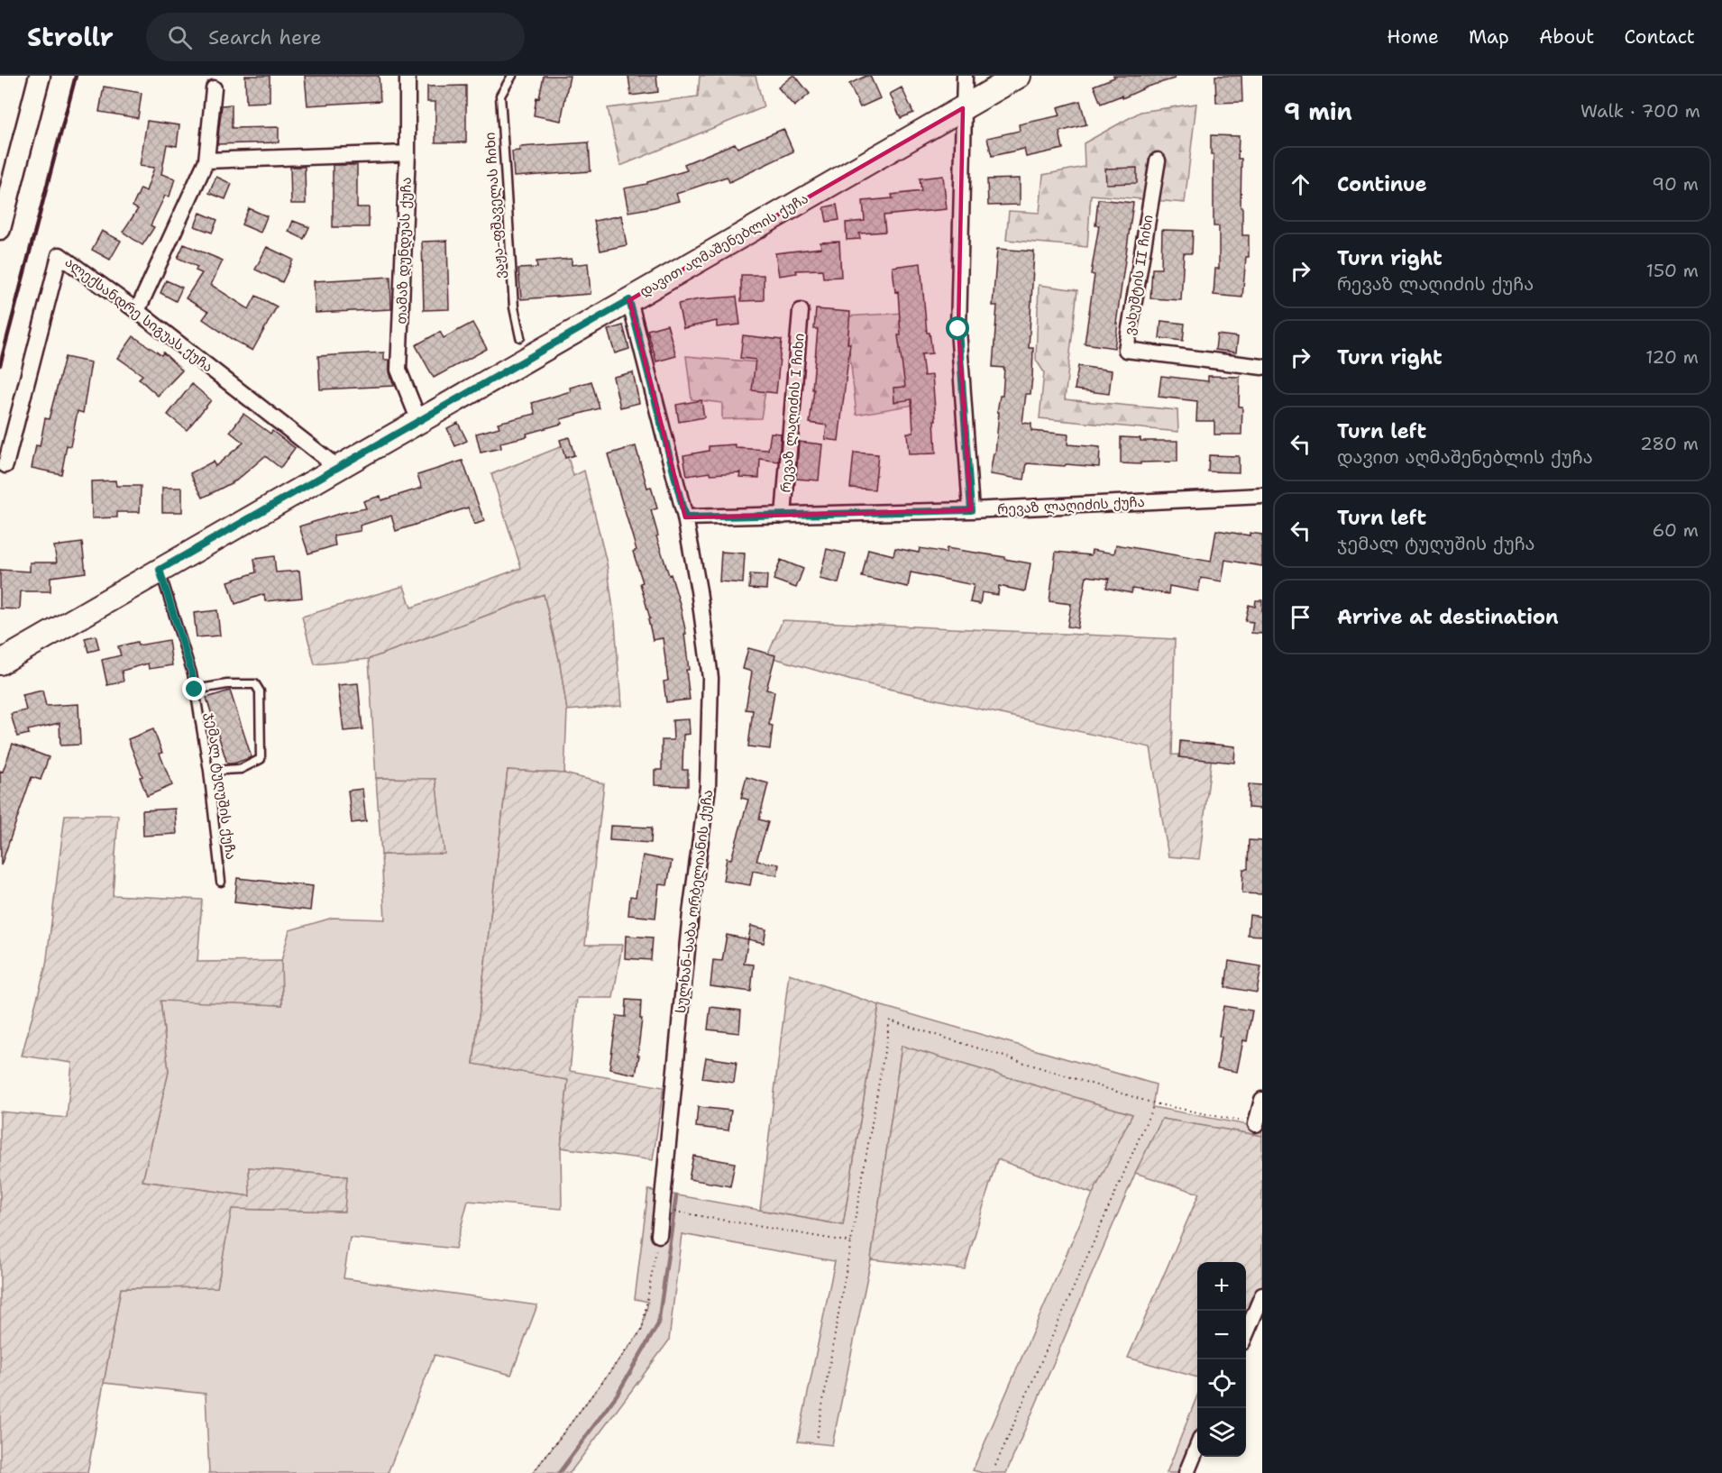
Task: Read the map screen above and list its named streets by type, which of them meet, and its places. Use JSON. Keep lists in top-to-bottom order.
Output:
{
  "streets": {
    "main road": ["დავით აღმაშენებლის ქუჩა"],
    "street": [
      "თამაზ დუნდუას ქუჩა",
      "ვახუშტის II ჩიხი",
      "ალექსანდრე სიგუას ქუჩა",
      "რევაზ ლაღიძის I ჩიხი",
      "რევაზ ლაღიძის ქუჩა",
      "სულხან-საბა ორბელიანის ქუჩა"
    ],
    "lane": ["ვაჟა-ფშაველას ჩიხი", "ჯემალ ტუღუშის ქუჩა"]
  },
  "crossings": [
    ["დავით აღმაშენებლის ქუჩა", "თამაზ დუნდუას ქუჩა"],
    ["დავით აღმაშენებლის ქუჩა", "ალექსანდრე სიგუას ქუჩა"],
    ["დავით აღმაშენებლის ქუჩა", "ჯემალ ტუღუშის ქუჩა"],
    ["დავით აღმაშენებლის ქუჩა", "სულხან-საბა ორბელიანის ქუჩა"],
    ["რევაზ ლაღიძის I ჩიხი", "რევაზ ლაღიძის ქუჩა"],
    ["რევაზ ლაღიძის ქუჩა", "სულხან-საბა ორბელიანის ქუჩა"]
  ],
  "page": {
    "header": "Strollr",
    "search": "Search here",
    "nav": [
      "Home",
      "Map",
      "About",
      "Contact"
    ],
    "heading": ["9 min", "Walk · 700 m"],
    "list": [
      ["Continue", "90 m"],
      ["Turn right", "რევაზ ლაღიძის ქუჩა", "150 m"],
      ["Turn right", "120 m"],
      ["Turn left", "დავით აღმაშენებლის ქუჩა", "280 m"],
      ["Turn left", "ჯემალ ტუღუშის ქუჩა", "60 m"],
      "Arrive at destination"
    ],
    "map_buttons": ["+", "−"]
  }
}
